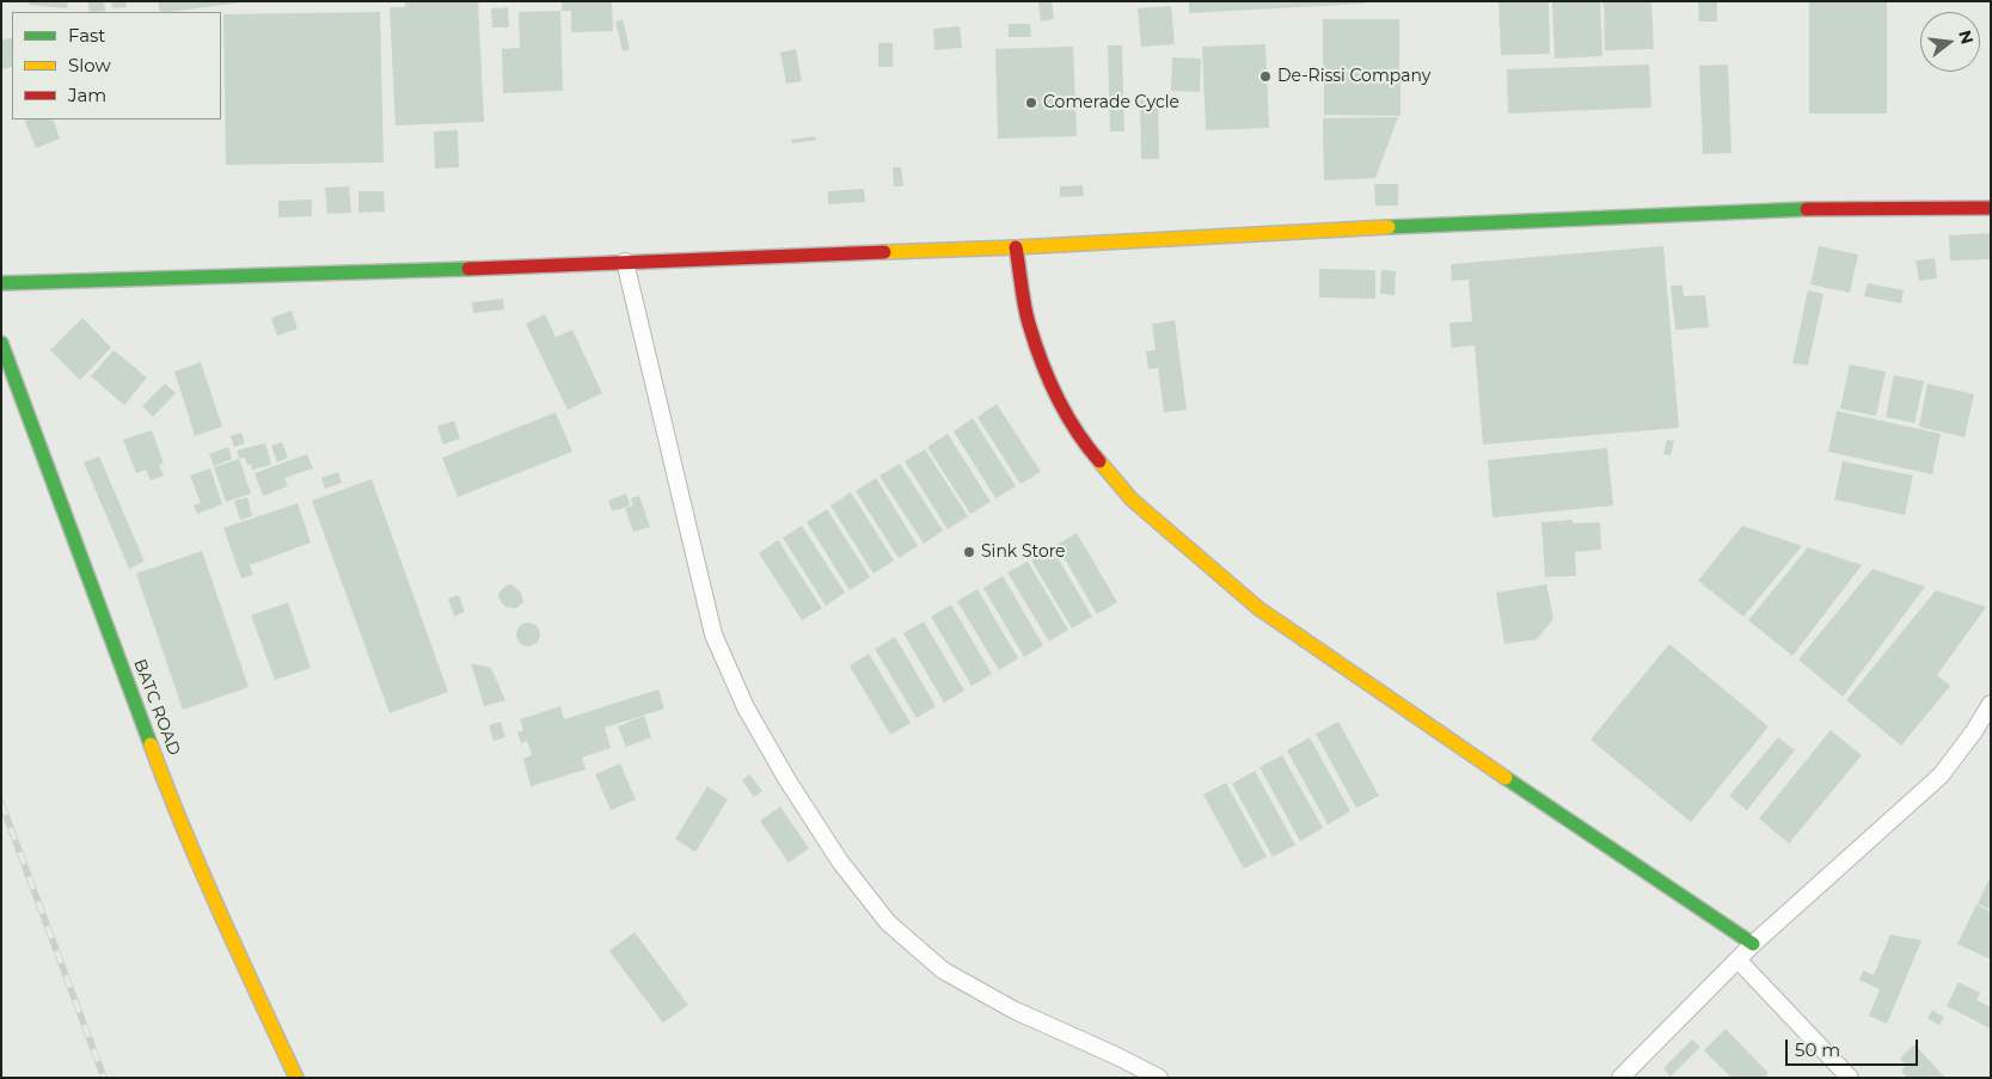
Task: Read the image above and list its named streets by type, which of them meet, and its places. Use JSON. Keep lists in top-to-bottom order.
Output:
{
  "streets": {
    "street": ["BATC ROAD"]
  },
  "places": ["De-Rissi Company", "Comerade Cycle", "Sink Store"],
  "legend": ["Fast", "Slow", "Jam"],
  "scale_bar": "50 m",
  "north": "right"
}
